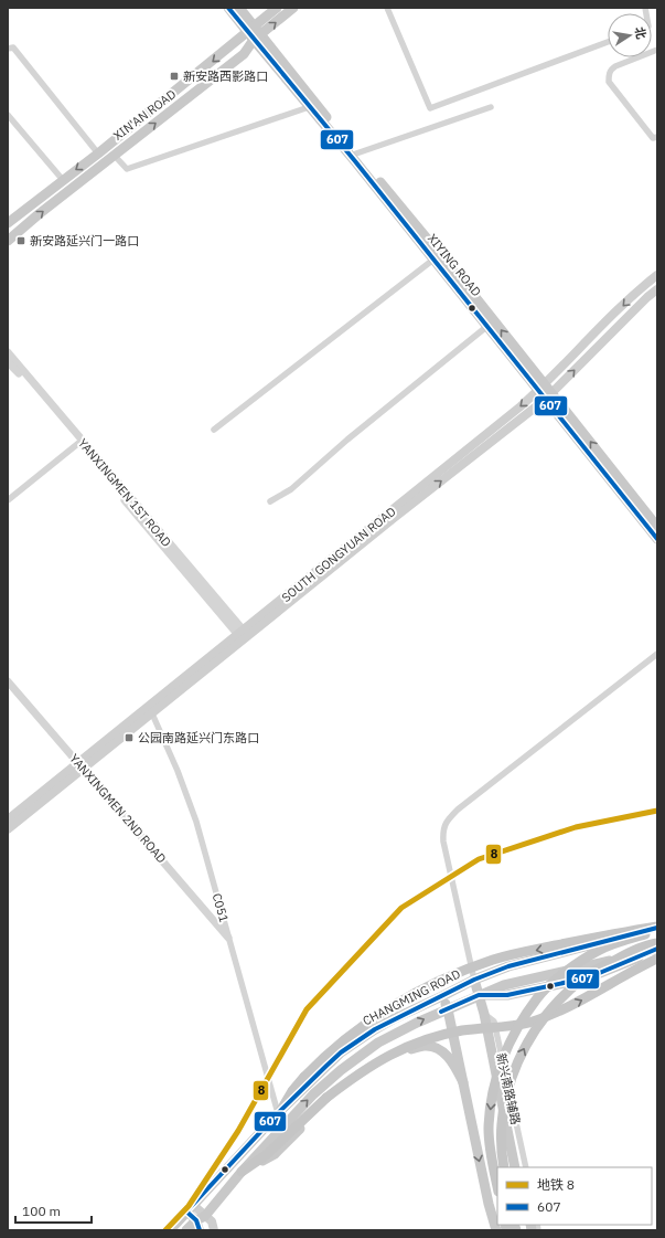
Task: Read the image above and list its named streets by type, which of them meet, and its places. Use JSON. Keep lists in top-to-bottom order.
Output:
{
  "streets": {
    "main road": [
      "XIN'AN ROAD",
      "XIYING ROAD",
      "SOUTH GONGYUAN ROAD",
      "CHANGMING ROAD"
    ],
    "street": [
      "YANXINGMEN 1ST ROAD",
      "YANXINGMEN 2ND ROAD",
      "C051",
      "新兴南路辅路"
    ]
  },
  "crossings": [
    ["XIN'AN ROAD", "XIYING ROAD"],
    ["XIYING ROAD", "SOUTH GONGYUAN ROAD"],
    ["YANXINGMEN 1ST ROAD", "SOUTH GONGYUAN ROAD"],
    ["SOUTH GONGYUAN ROAD", "YANXINGMEN 2ND ROAD"],
    ["SOUTH GONGYUAN ROAD", "C051"],
    ["YANXINGMEN 2ND ROAD", "C051"],
    ["C051", "CHANGMING ROAD"]
  ],
  "places": {
    "transit": ["新安路西影路口", "新安路延兴门一路口", "公园南路延兴门东路口"]
  },
  "lines": ["transit line 607", "metro line 8"],
  "legend": ["地铁 8", "607"],
  "scale_bar": "100 m",
  "north": "right"
}
